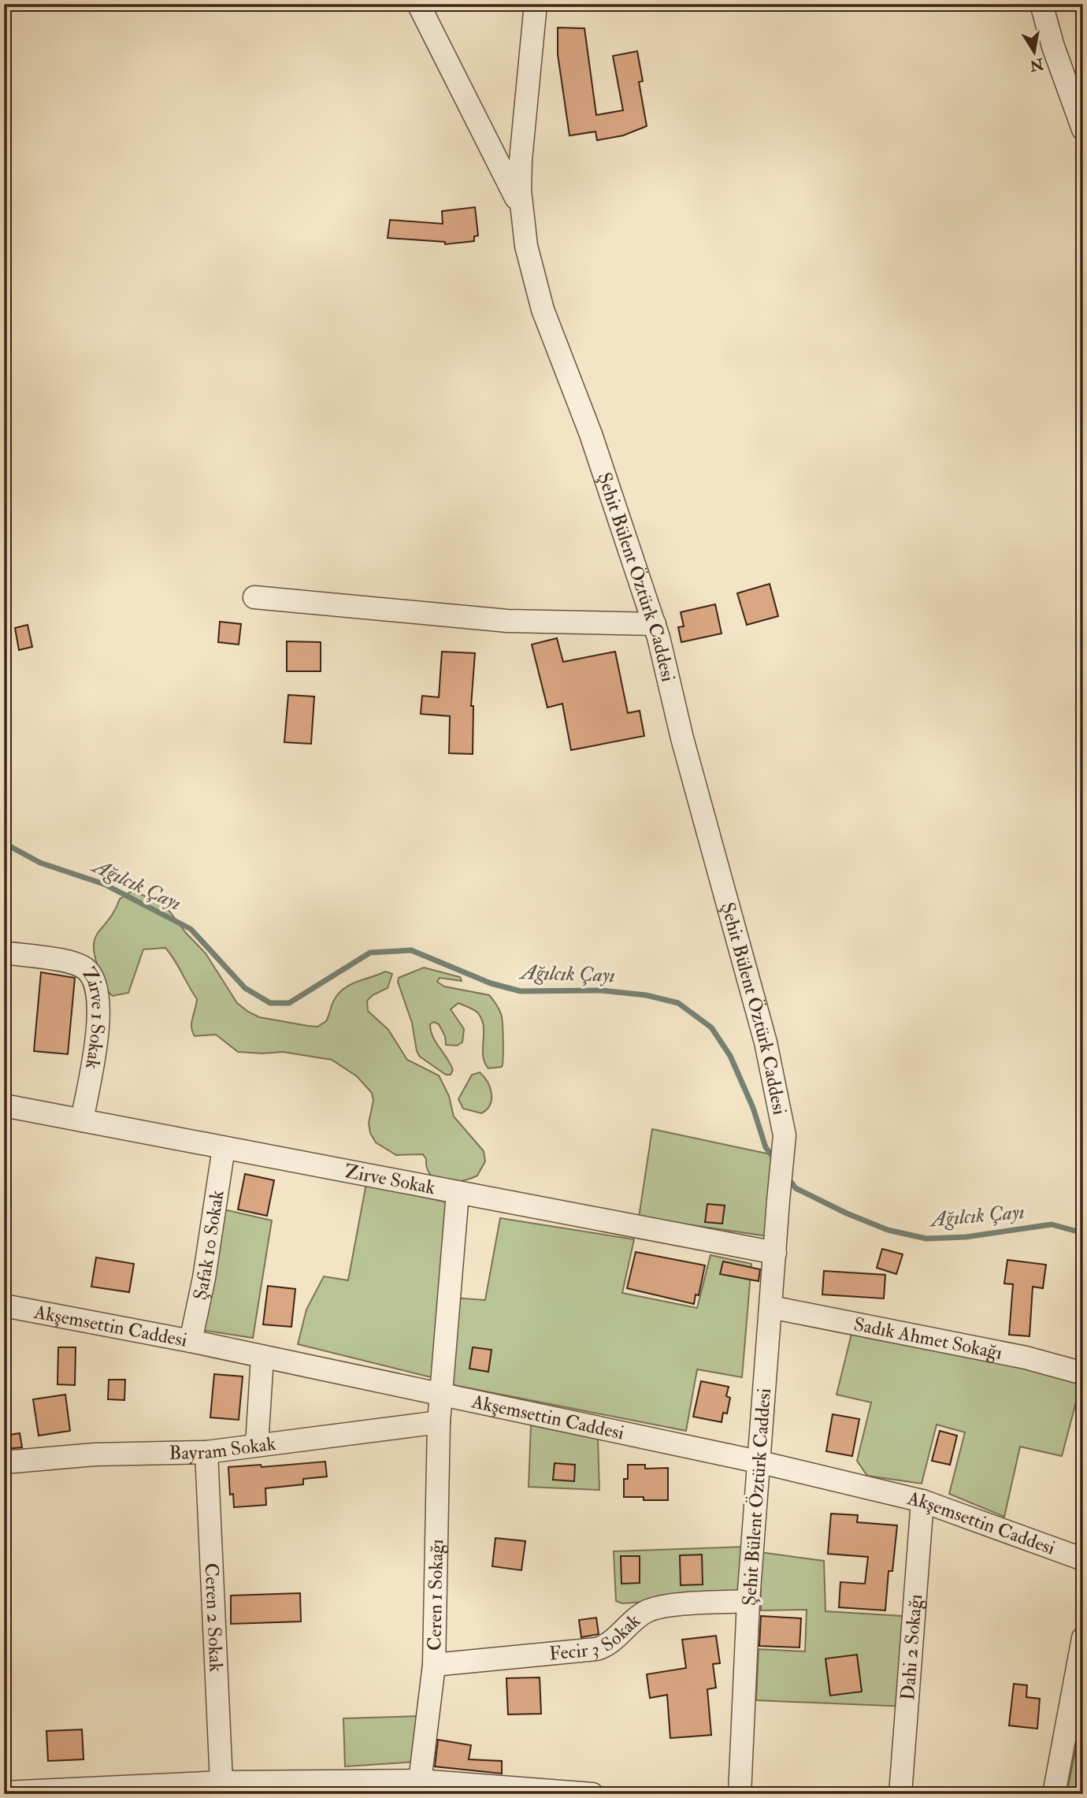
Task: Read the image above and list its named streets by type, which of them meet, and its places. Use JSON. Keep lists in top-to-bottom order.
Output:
{
  "streets": {
    "street": [
      "Şehit Bülent Öztürk Caddesi",
      "Zirve 1 Sokak",
      "Zirve Sokak",
      "Şafak 10 Sokak",
      "Akşemsettin Caddesi",
      "Sadık Ahmet Sokağı",
      "Bayram Sokak",
      "Ceren 1 Sokağı",
      "Ceren 2 Sokak",
      "Fecir 3 Sokak",
      "Dahi 2 Sokağı"
    ]
  },
  "crossings": [
    ["Şehit Bülent Öztürk Caddesi", "Zirve Sokak"],
    ["Şehit Bülent Öztürk Caddesi", "Akşemsettin Caddesi"],
    ["Şehit Bülent Öztürk Caddesi", "Sadık Ahmet Sokağı"],
    ["Şehit Bülent Öztürk Caddesi", "Fecir 3 Sokak"],
    ["Zirve 1 Sokak", "Zirve Sokak"],
    ["Zirve Sokak", "Şafak 10 Sokak"],
    ["Zirve Sokak", "Ceren 1 Sokağı"],
    ["Şafak 10 Sokak", "Akşemsettin Caddesi"],
    ["Akşemsettin Caddesi", "Ceren 1 Sokağı"],
    ["Akşemsettin Caddesi", "Dahi 2 Sokağı"],
    ["Bayram Sokak", "Ceren 1 Sokağı"],
    ["Bayram Sokak", "Ceren 2 Sokak"],
    ["Ceren 1 Sokağı", "Fecir 3 Sokak"]
  ],
  "water": ["Ağılcık Çayı"],
  "north": "bottom"
}
